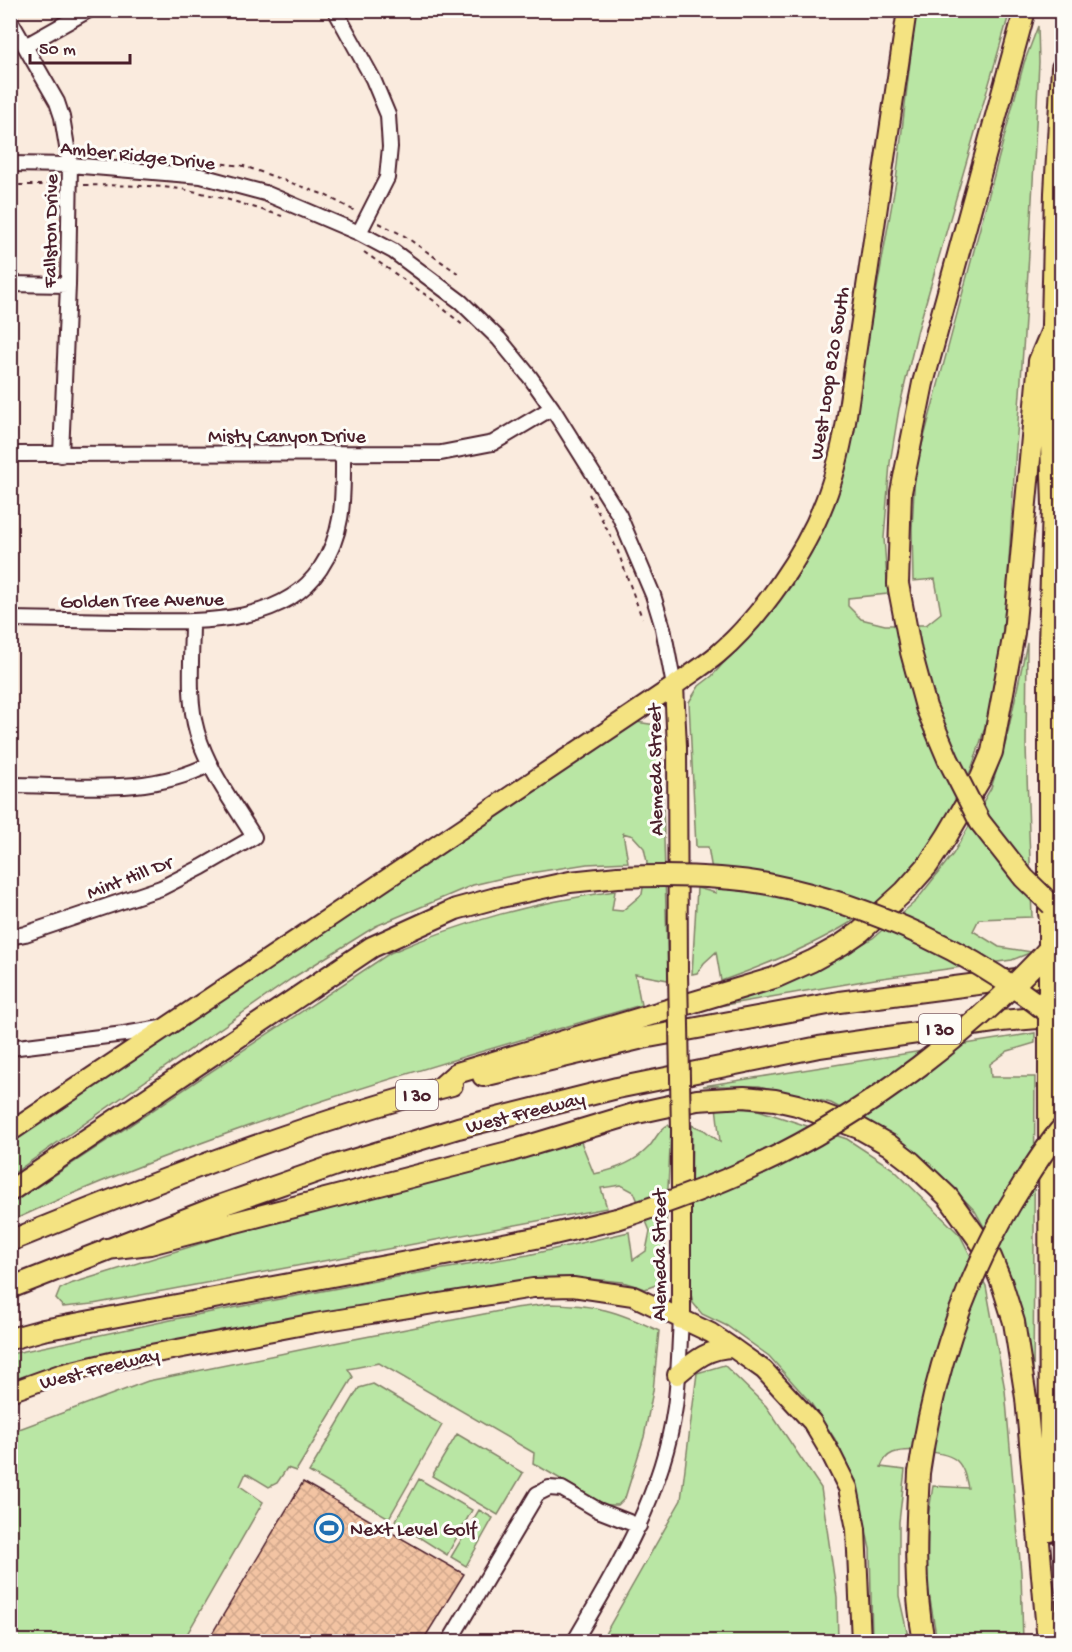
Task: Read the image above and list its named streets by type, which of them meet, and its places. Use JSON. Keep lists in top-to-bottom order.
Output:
{
  "streets": {
    "highway": ["I 30", "West Freeway"],
    "main road": ["West Loop 820 South", "Alemeda Street"],
    "street": [
      "Amber Ridge Drive",
      "Fallston Drive",
      "Misty Canyon Drive",
      "Golden Tree Avenue",
      "Mint Hill Dr"
    ]
  },
  "crossings": [
    ["Amber Ridge Drive", "Fallston Drive"],
    ["Amber Ridge Drive", "Alemeda Street"],
    ["Fallston Drive", "Misty Canyon Drive"],
    ["West Loop 820 South", "Alemeda Street"],
    ["Misty Canyon Drive", "Golden Tree Avenue"],
    ["Misty Canyon Drive", "Alemeda Street"],
    ["Alemeda Street", "West Freeway"]
  ],
  "places": {
    "sports": ["Next Level Golf"]
  },
  "scale_bar": "50 m"
}
